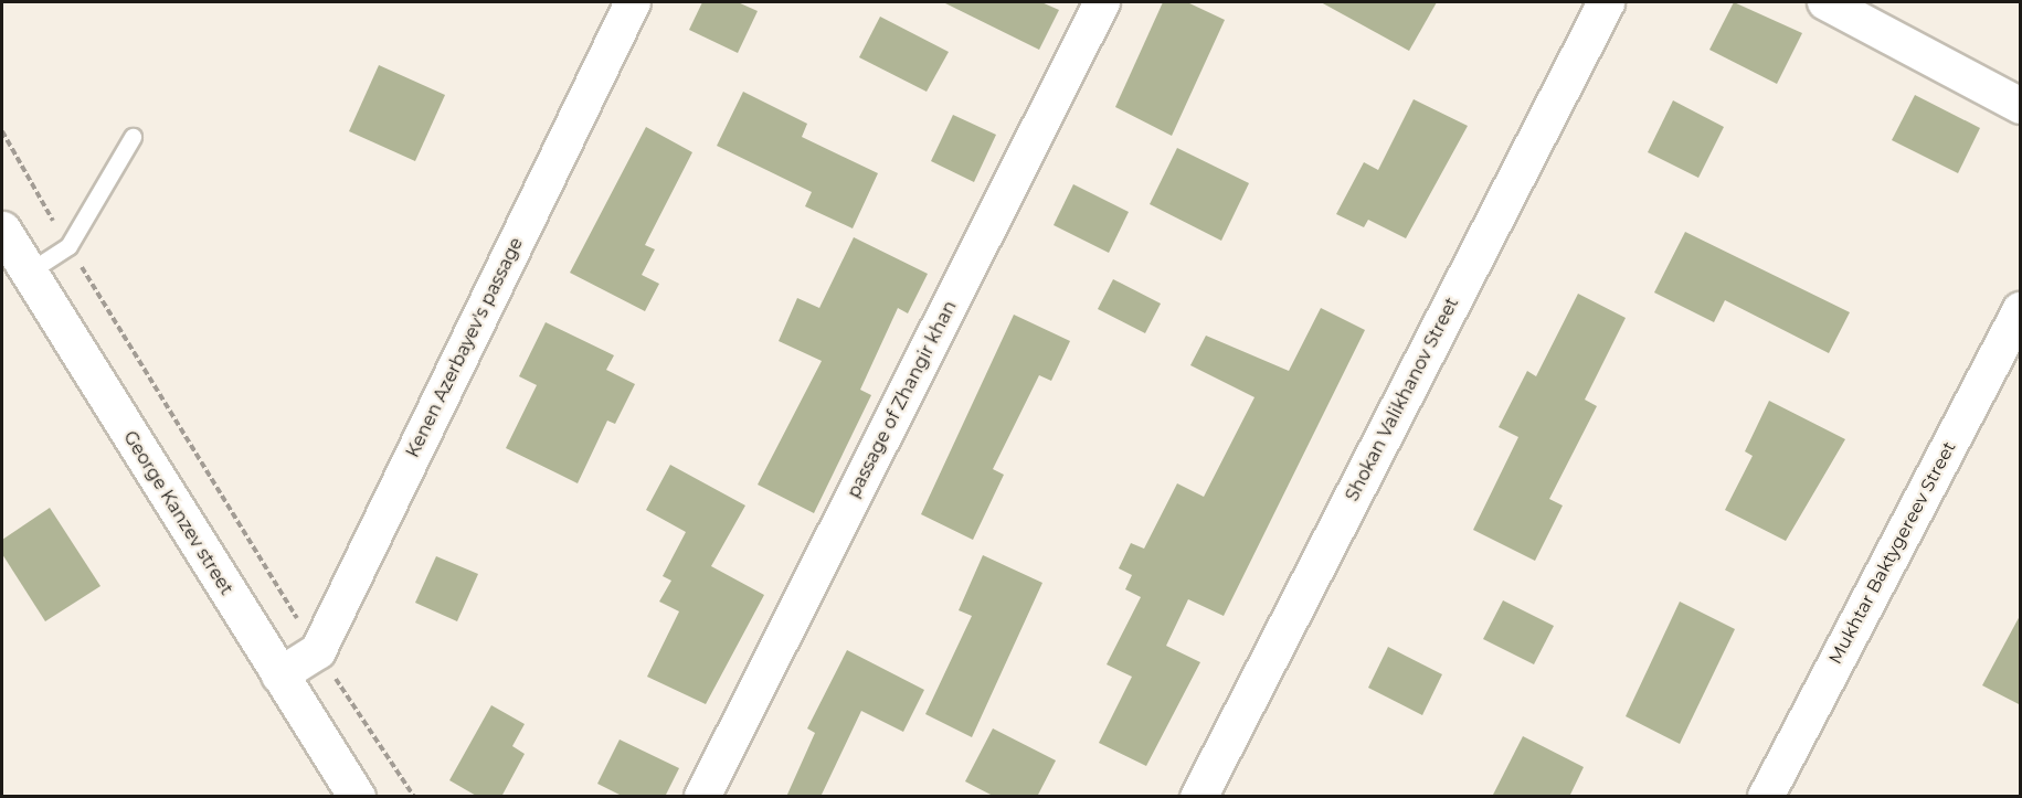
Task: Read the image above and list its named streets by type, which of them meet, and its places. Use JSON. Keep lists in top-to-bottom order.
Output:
{
  "streets": {
    "main road": ["Shokan Valikhanov Street", "George Kanzev street"],
    "street": ["Kenen Azerbayev's passage", "passage of Zhangir khan", "Mukhtar Baktygereev Street"]
  }
}
